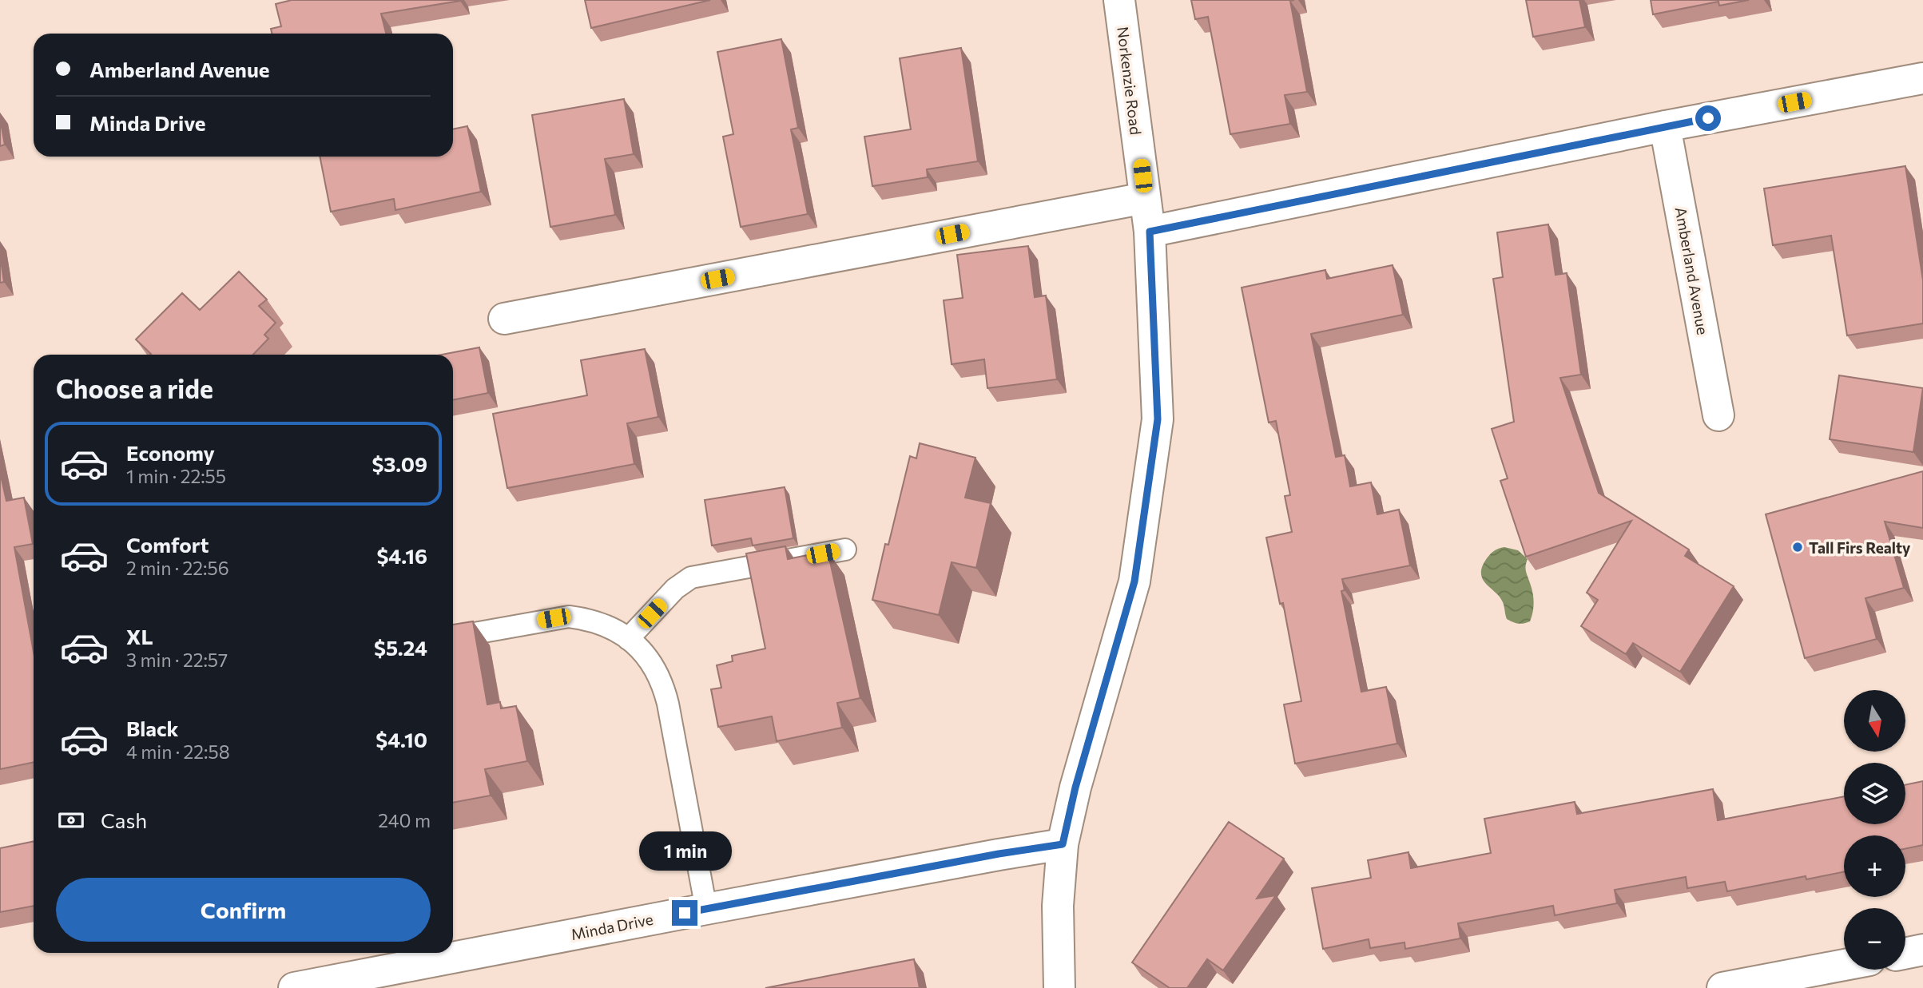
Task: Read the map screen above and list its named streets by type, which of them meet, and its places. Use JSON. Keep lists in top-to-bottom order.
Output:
{
  "streets": {
    "street": ["Norkenzie Road", "Amberland Avenue", "Minda Drive"]
  },
  "crossings": [
    ["Norkenzie Road", "Minda Drive"]
  ],
  "places": ["Tall Firs Realty"],
  "north": "bottom",
  "page": {
    "banner": ["Amberland Avenue", "Minda Drive"],
    "heading": "Choose a ride",
    "list": [
      {
        "name": "Economy",
        "note": "1 min · 22:55",
        "value": "$3.09"
      },
      {
        "name": "Comfort",
        "note": "2 min · 22:56",
        "value": "$4.16"
      },
      {
        "name": "XL",
        "note": "3 min · 22:57",
        "value": "$5.24"
      },
      {
        "name": "Black",
        "note": "4 min · 22:58",
        "value": "$4.10"
      }
    ],
    "map_buttons": ["+", "−"],
    "pay": ["Cash", "240 m"],
    "bubble": "1 min",
    "buttons": "Confirm"
  }
}
